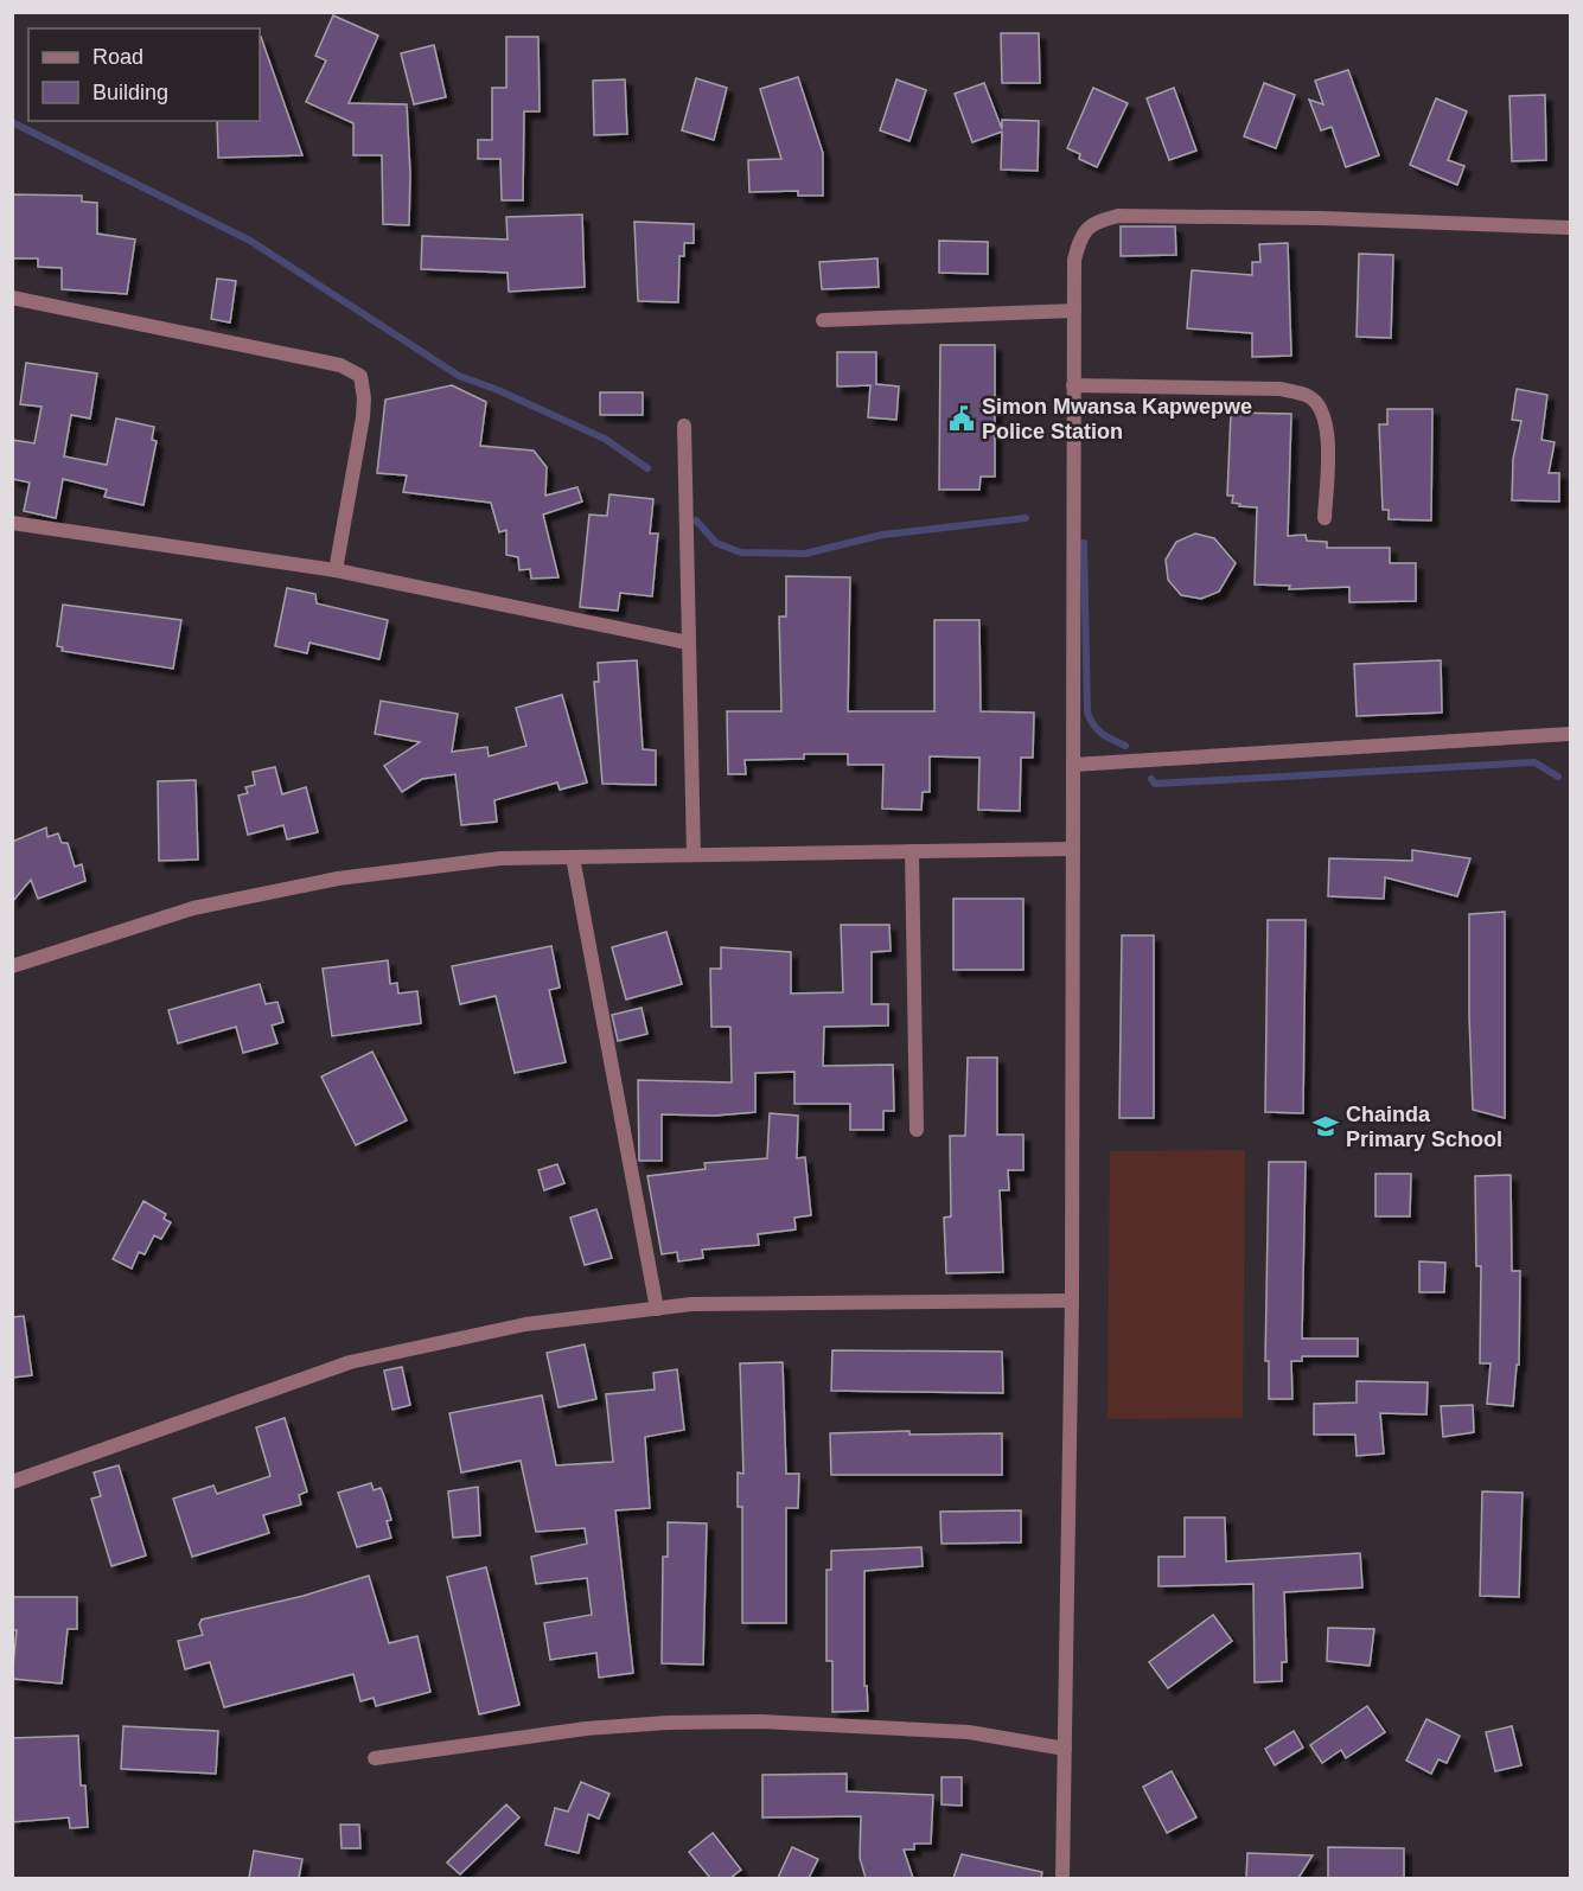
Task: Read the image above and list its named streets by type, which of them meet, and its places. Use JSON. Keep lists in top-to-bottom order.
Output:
{
  "places": {
    "public building": ["Simon Mwansa Kapwepwe Police Station"],
    "school or university": ["Chainda Primary School"]
  },
  "legend": ["Road", "Building"]
}
